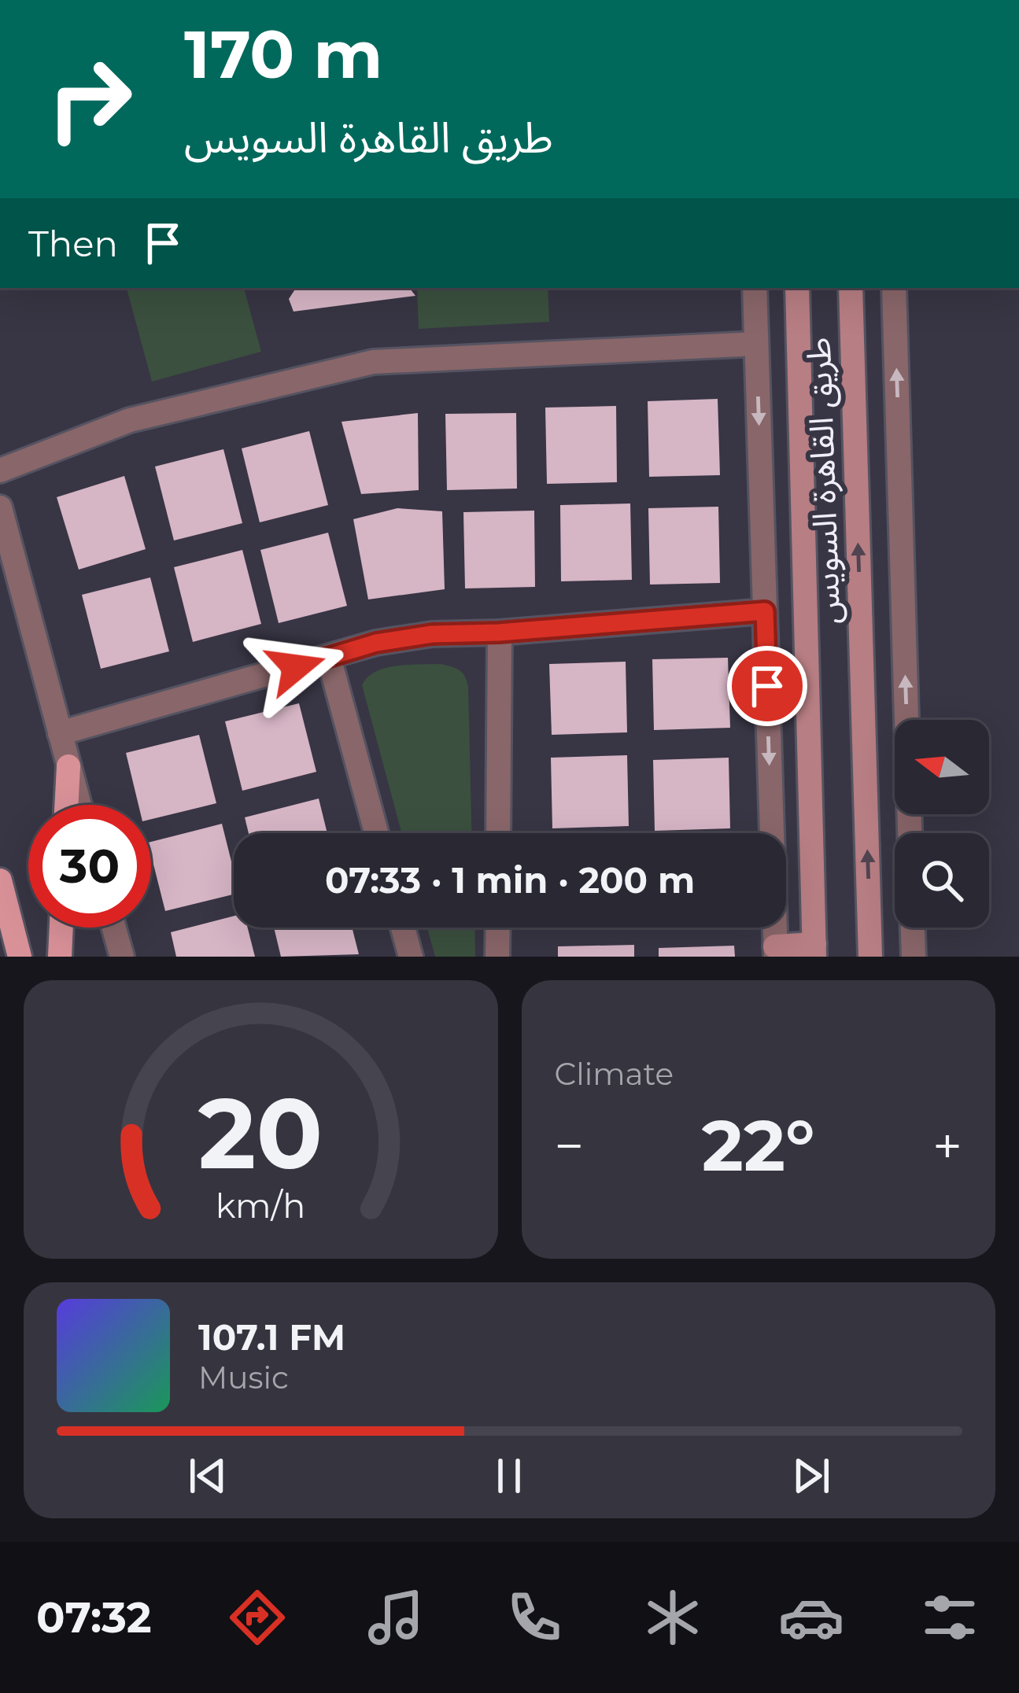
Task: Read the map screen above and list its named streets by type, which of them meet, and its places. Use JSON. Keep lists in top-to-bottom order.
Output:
{
  "streets": {
    "main road": ["طريق القاهرة السويس"]
  },
  "north": "left",
  "page": {
    "turn": ["170 m", "طريق القاهرة السويس"],
    "then": "Then",
    "limit": "30",
    "trip": "07:33 · 1 min · 200 m",
    "tile": "Climate",
    "heat": ["−", "22°", "+"],
    "song": ["107.1 FM", "Music"],
    "tabs": "07:32",
    "gauge": ["20", "km/h"]
  }
}
